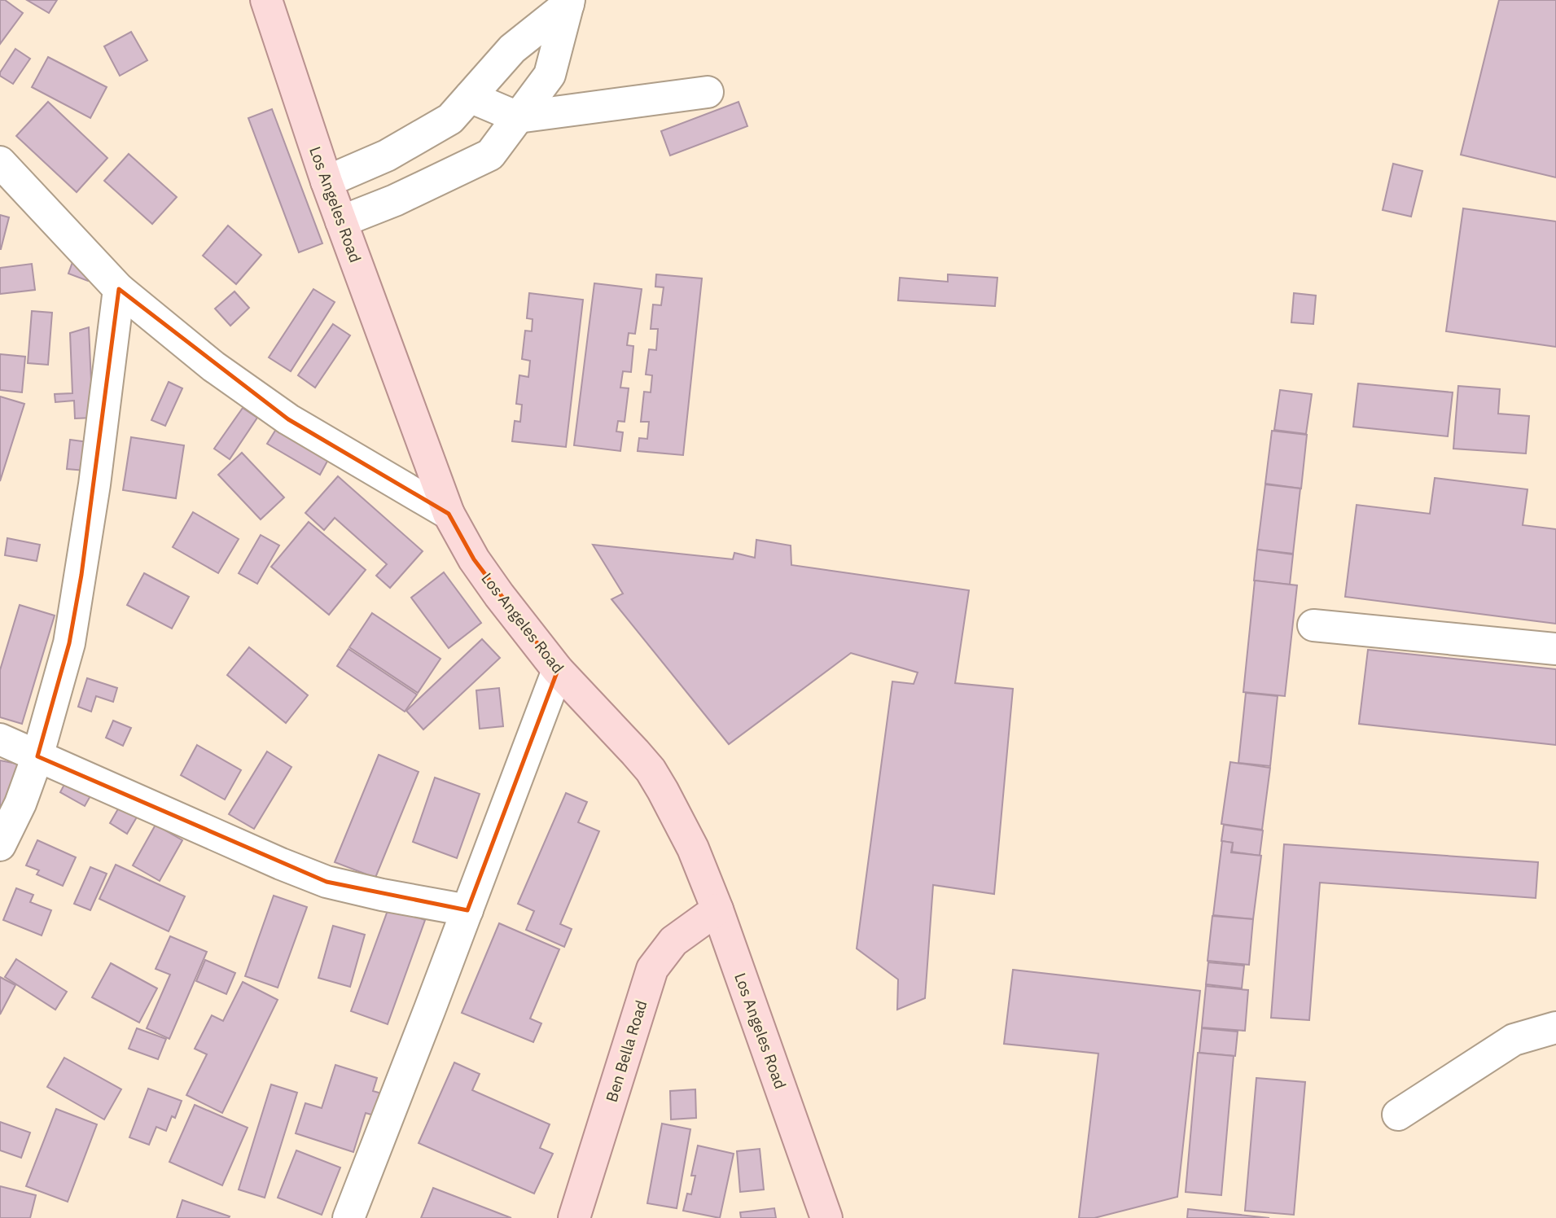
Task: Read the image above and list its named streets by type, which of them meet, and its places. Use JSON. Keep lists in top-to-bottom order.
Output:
{
  "streets": {
    "main road": ["Los Angeles Road", "Ben Bella Road"]
  },
  "crossings": [
    ["Los Angeles Road", "Ben Bella Road"]
  ]
}
